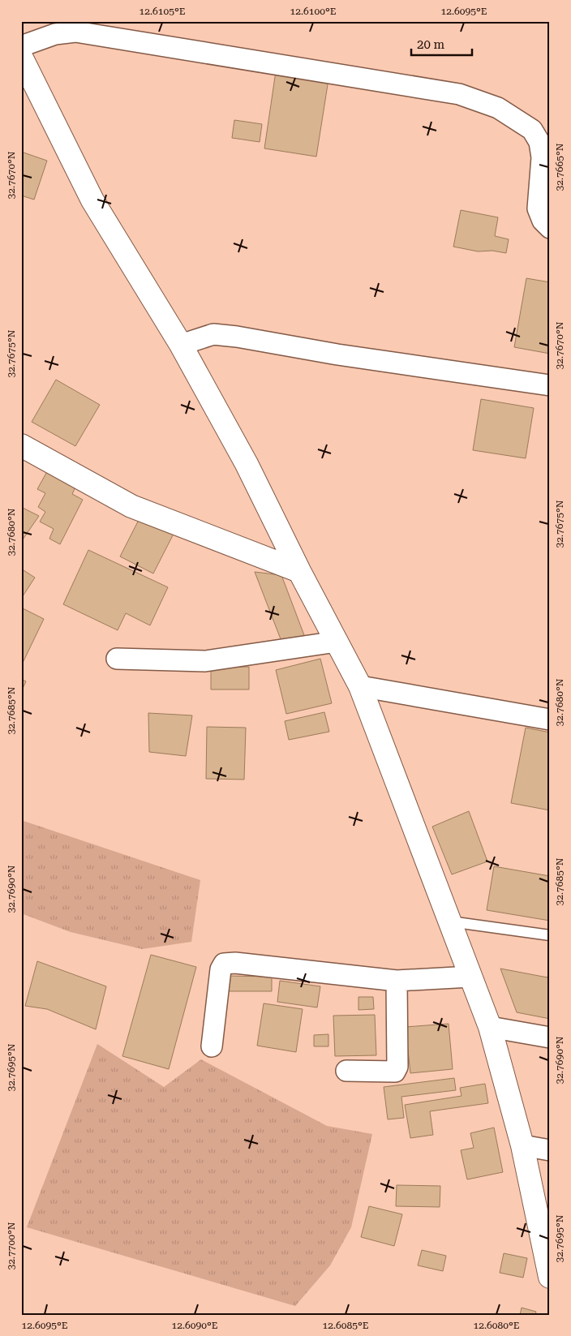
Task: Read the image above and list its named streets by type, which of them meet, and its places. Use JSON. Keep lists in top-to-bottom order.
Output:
{
  "scale_bar": "20 m",
  "coordinates": [
    "12.6105°E",
    "12.6100°E",
    "12.6095°E",
    "32.7665°N",
    "32.7670°N",
    "32.7675°N",
    "32.7680°N",
    "32.7685°N",
    "32.7690°N",
    "32.7695°N",
    "32.7700°N",
    "12.6090°E",
    "12.6085°E",
    "12.6080°E"
  ]
}
